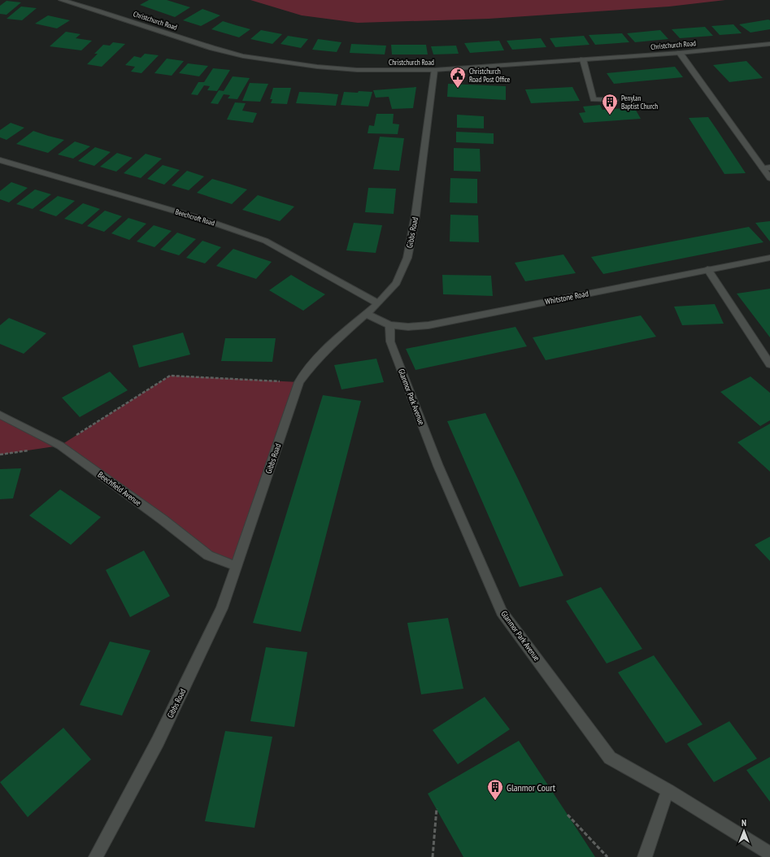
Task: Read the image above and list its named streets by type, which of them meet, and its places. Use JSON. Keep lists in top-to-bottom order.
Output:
{
  "streets": {
    "street": [
      "Christchurch Road",
      "Beechcroft Road",
      "Gibbs Road",
      "Whitstone Road",
      "Glanmor Park Avenue",
      "Beechfield Avenue"
    ]
  },
  "crossings": [
    ["Christchurch Road", "Gibbs Road"],
    ["Beechcroft Road", "Gibbs Road"],
    ["Gibbs Road", "Whitstone Road"],
    ["Gibbs Road", "Beechfield Avenue"],
    ["Whitstone Road", "Glanmor Park Avenue"]
  ],
  "places": {
    "public building": ["Christchurch Road Post Office"],
    "building": ["Penylan Baptist Church", "Glanmor Court"]
  },
  "north": "top"
}
